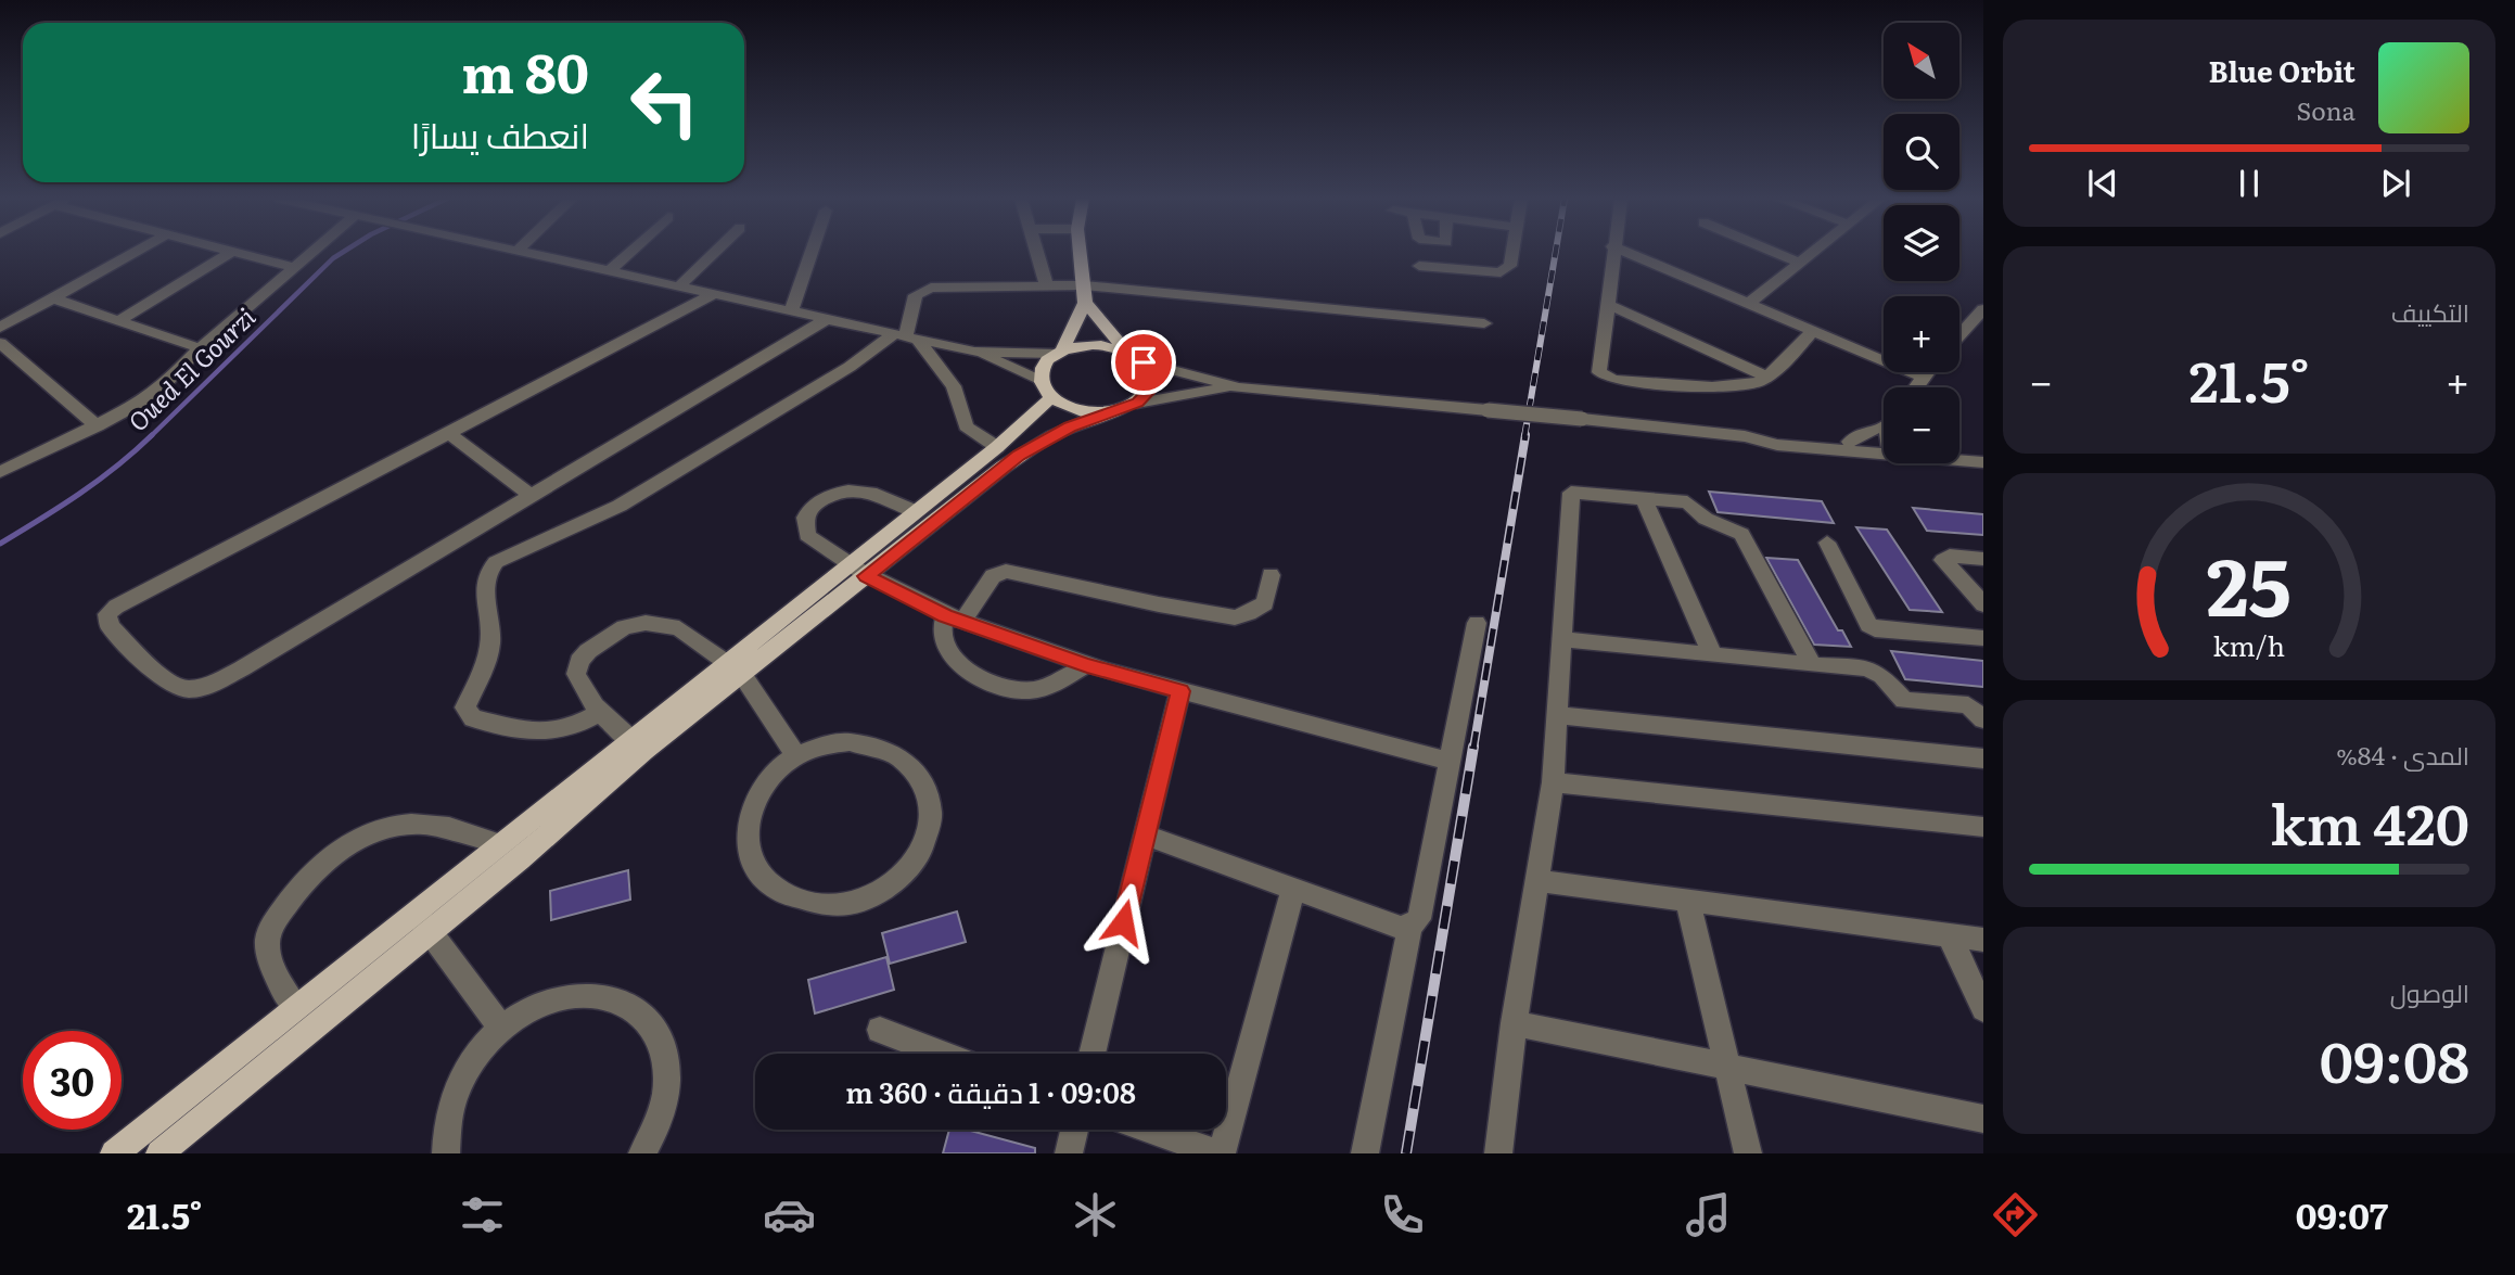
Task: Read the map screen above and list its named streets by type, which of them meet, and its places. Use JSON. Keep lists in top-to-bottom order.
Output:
{
  "water": ["Oued El Gourzi"],
  "north": "top left",
  "page": {
    "map_buttons": ["+", "−"],
    "turn": ["80 m", "انعطف يسارًا"],
    "song": ["Blue Orbit", "Sona"],
    "tile": [
      "التكييف",
      ["المدى · 84%", "420 km"],
      ["الوصول", "09:08"]
    ],
    "heat": ["−", "21.5°", "+"],
    "limit": "30",
    "trip": "09:08 · 1 دقيقة · 360 m",
    "tabs": ["09:07", "21.5°"],
    "gauge": ["25", "km/h"]
  }
}
